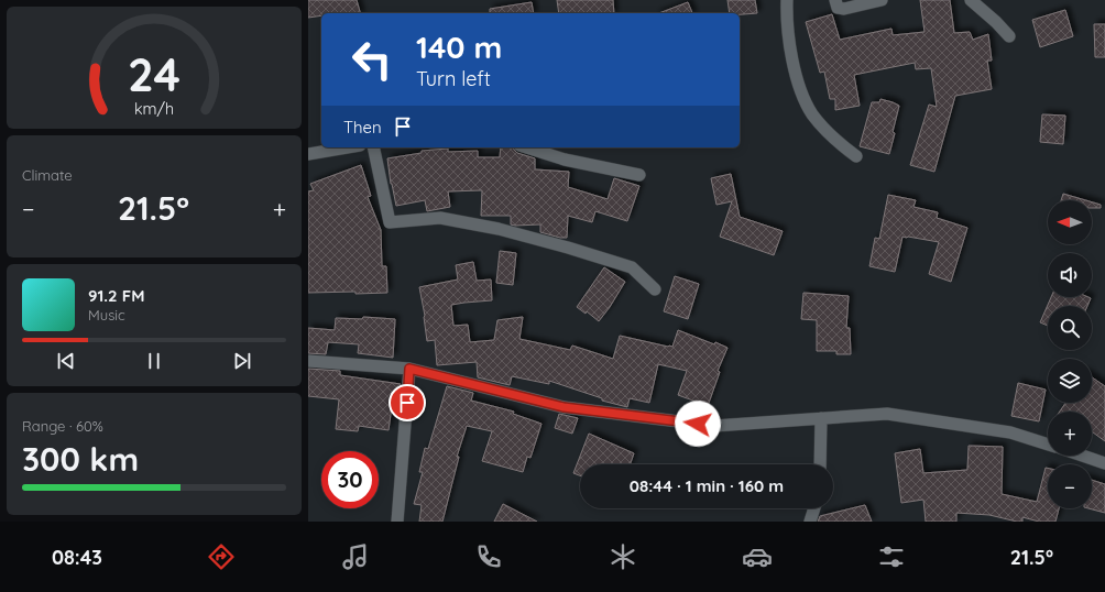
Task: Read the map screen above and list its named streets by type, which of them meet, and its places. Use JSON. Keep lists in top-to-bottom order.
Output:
{
  "north": "left",
  "page": {
    "turn": ["140 m", "Turn left"],
    "then": "Then",
    "tile": [
      "Climate",
      ["Range · 60%", "300 km"]
    ],
    "heat": ["−", "21.5°", "+"],
    "map_buttons": ["+", "−"],
    "song": ["91.2 FM", "Music"],
    "limit": "30",
    "trip": "08:44 · 1 min · 160 m",
    "tabs": ["08:43", "21.5°"],
    "gauge": ["24", "km/h"]
  }
}
